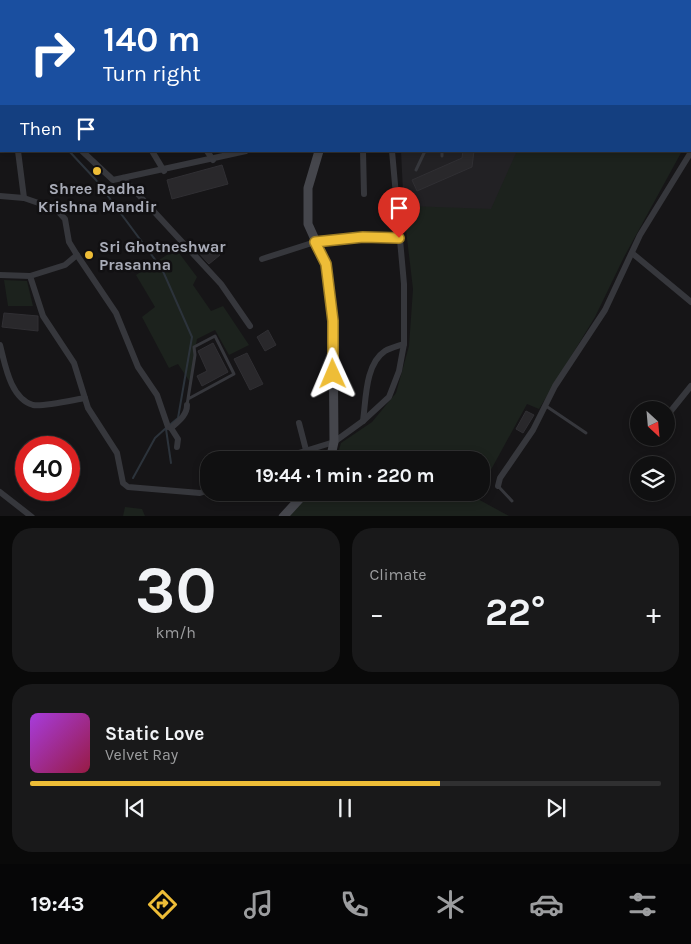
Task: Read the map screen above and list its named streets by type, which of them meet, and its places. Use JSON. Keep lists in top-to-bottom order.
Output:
{
  "places": ["Shree Radha Krishna Mandir", "Sri Ghotneshwar Prasanna"],
  "north": "bottom right",
  "page": {
    "turn": ["140 m", "Turn right"],
    "then": "Then",
    "limit": "40",
    "trip": "19:44 · 1 min · 220 m",
    "tile": [
      ["30", "km/h"],
      "Climate"
    ],
    "heat": ["−", "22°", "+"],
    "song": ["Static Love", "Velvet Ray"],
    "tabs": "19:43"
  }
}
